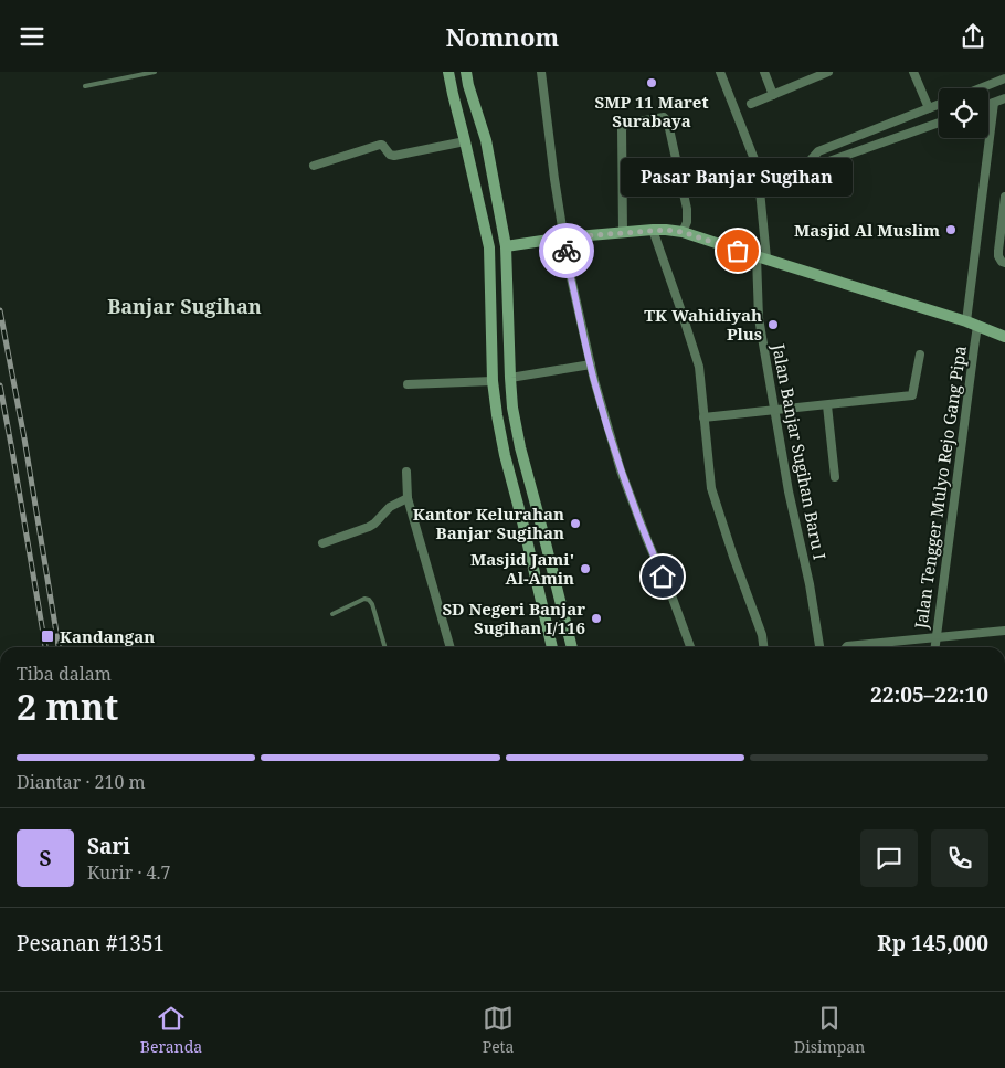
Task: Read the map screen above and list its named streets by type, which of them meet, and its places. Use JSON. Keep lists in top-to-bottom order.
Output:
{
  "streets": {
    "street": ["Jalan Banjar Sugihan Baru I", "Jalan Tengger Mulyo Rejo Gang Pipa"]
  },
  "districts": ["Banjar Sugihan"],
  "places": {
    "other": [
      "SMP 11 Maret Surabaya",
      "Masjid Al Muslim",
      "Pasar Banjar Sugihan",
      "TK Wahidiyah Plus",
      "Kantor Kelurahan Banjar Sugihan",
      "Masjid Jami' Al-Amin",
      "SD Negeri Banjar Sugihan I/116"
    ],
    "transit": ["Kandangan"]
  },
  "page": {
    "header": "Nomnom",
    "bubble": "Pasar Banjar Sugihan",
    "heading": ["2 mnt", "Tiba dalam", "22:05–22:10"],
    "panel": [
      "Sari",
      "Kurir · 4.7",
      "Pesanan #1351",
      "Rp 145,000"
    ],
    "bar": "Diantar · 210 m",
    "round": "S",
    "tabs": ["Beranda", "Peta", "Disimpan"]
  }
}
